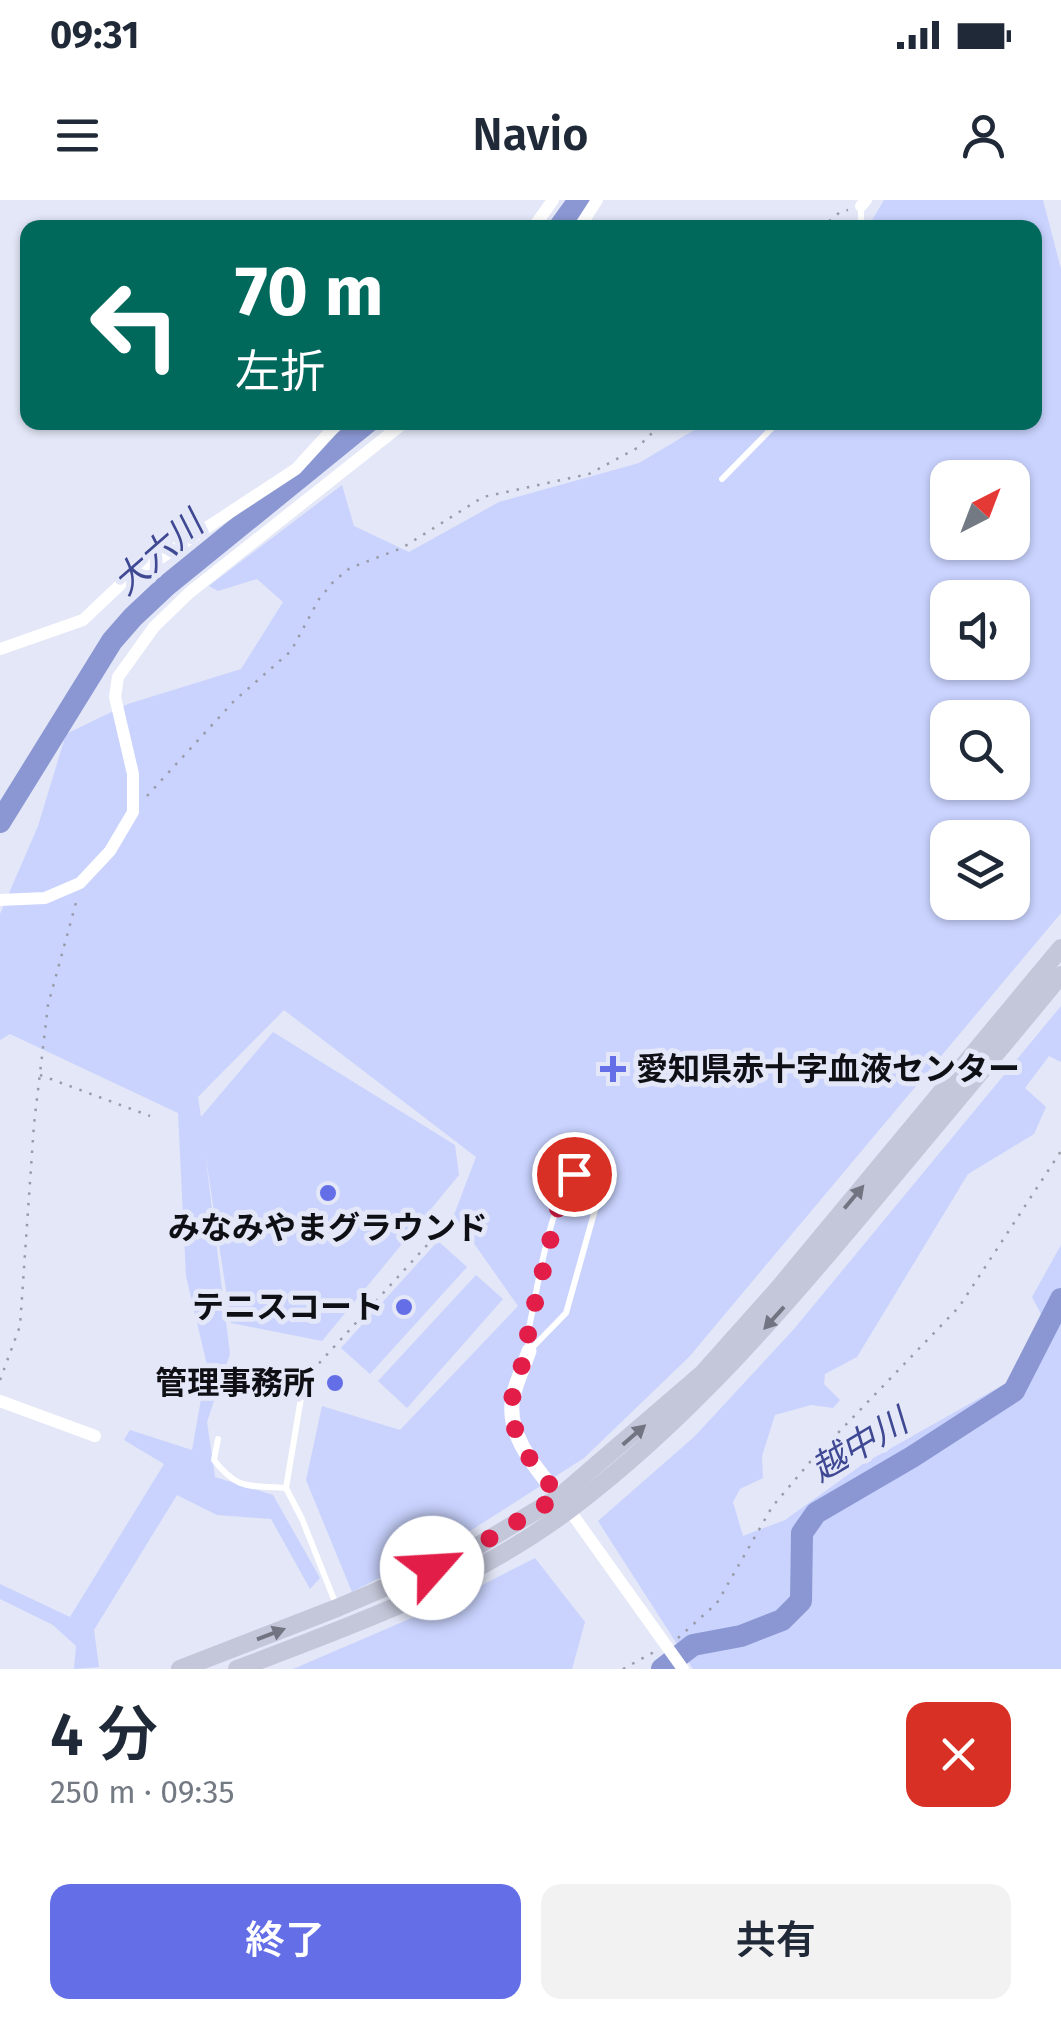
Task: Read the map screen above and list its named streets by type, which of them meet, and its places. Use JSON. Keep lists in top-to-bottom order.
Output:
{
  "water": ["大六川", "越中川"],
  "places": {
    "health": ["愛知県赤十字血液センター"],
    "other": ["みなみやまグラウンド", "テニスコート", "管理事務所"]
  },
  "north": "top right",
  "page": {
    "status": "09:31",
    "header": "Navio",
    "turn": ["70 m", "左折"],
    "heading": ["4 分", "250 m · 09:35"],
    "buttons": ["終了", "共有"]
  }
}
